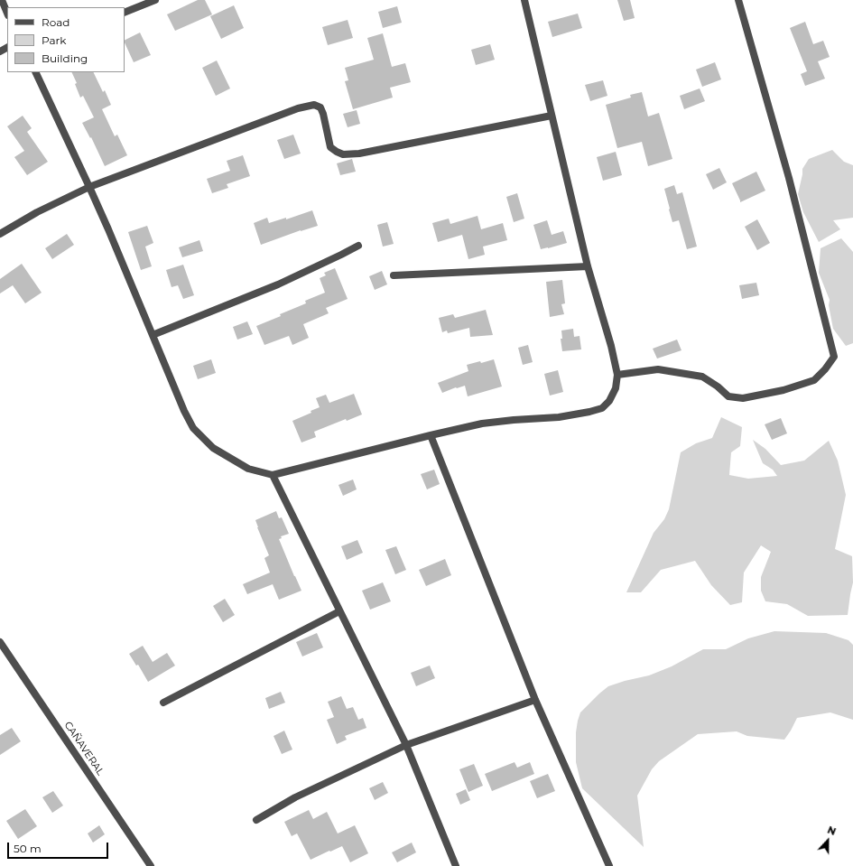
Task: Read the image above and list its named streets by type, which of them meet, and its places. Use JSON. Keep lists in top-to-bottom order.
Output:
{
  "streets": {
    "street": ["CAÑAVERAL"]
  },
  "legend": ["Road", "Park", "Building"],
  "scale_bar": "50 m",
  "north": "top"
}
